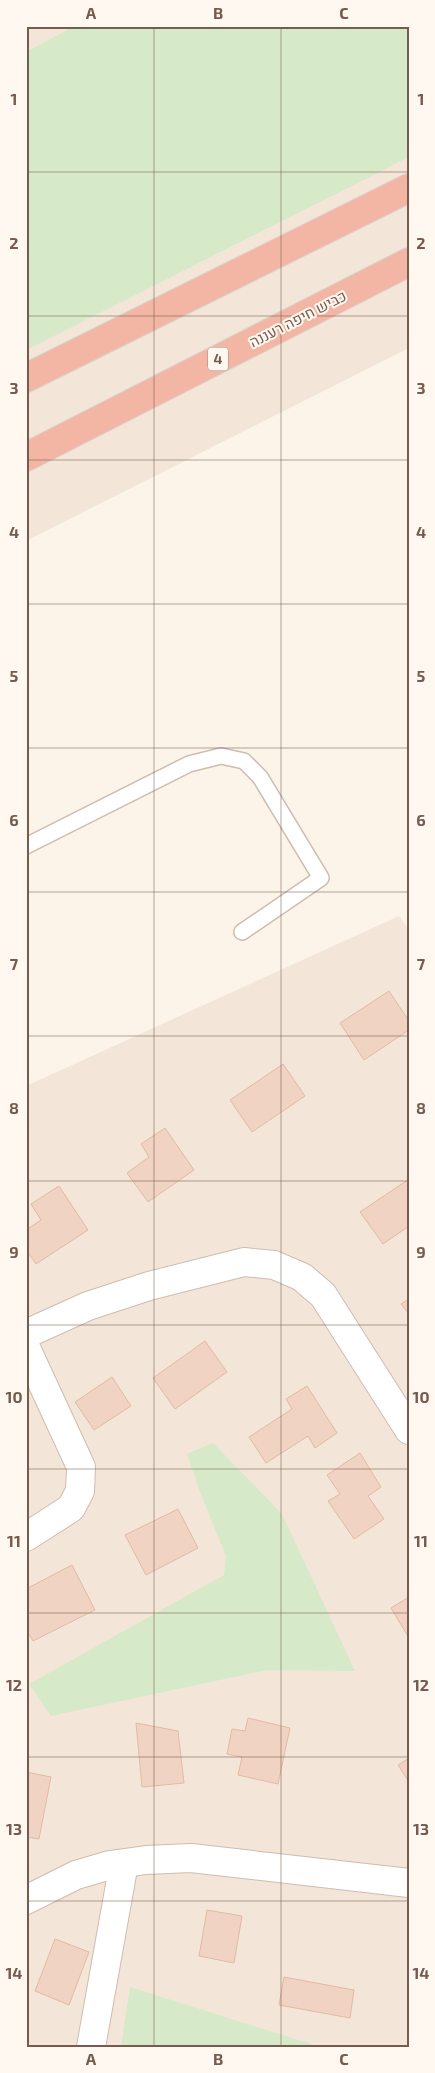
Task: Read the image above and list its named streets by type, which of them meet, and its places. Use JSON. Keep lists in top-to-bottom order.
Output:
{
  "streets": {
    "highway": ["כביש חיפה רעננה", "4"]
  },
  "grid": {
    "columns": ["A", "B", "C"],
    "rows": [
      "1",
      "2",
      "3",
      "4",
      "5",
      "6",
      "7",
      "8",
      "9",
      "10",
      "11",
      "12",
      "13",
      "14"
    ]
  }
}
